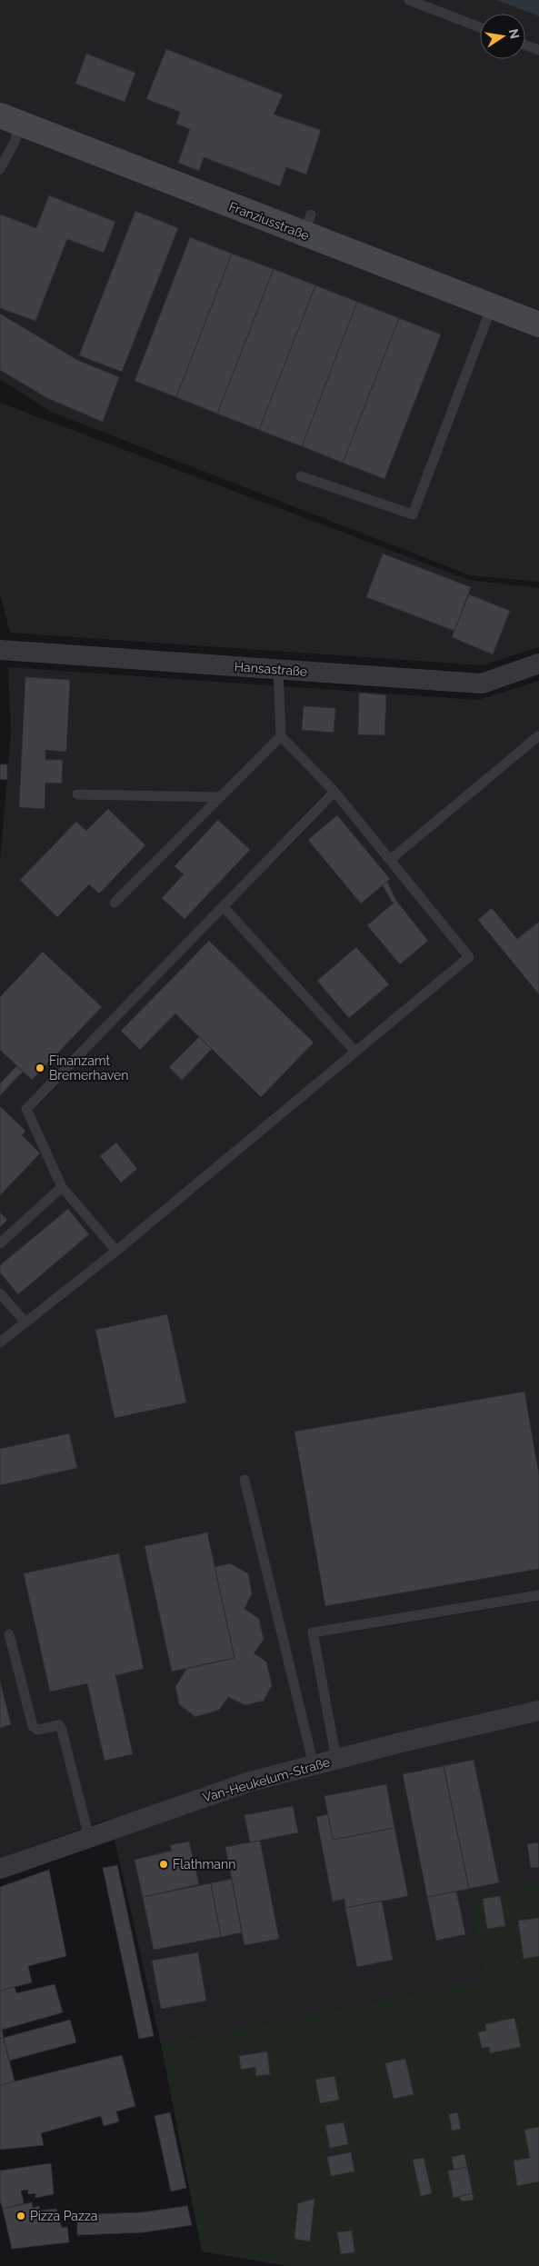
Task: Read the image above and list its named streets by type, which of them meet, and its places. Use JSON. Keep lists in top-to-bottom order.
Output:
{
  "streets": {
    "main road": ["Franziusstraße"],
    "street": ["Hansastraße", "Van-Heukelum-Straße"]
  },
  "places": ["Finanzamt Bremerhaven", "Flathmann", "Pizza Pazza"],
  "north": "right"
}
